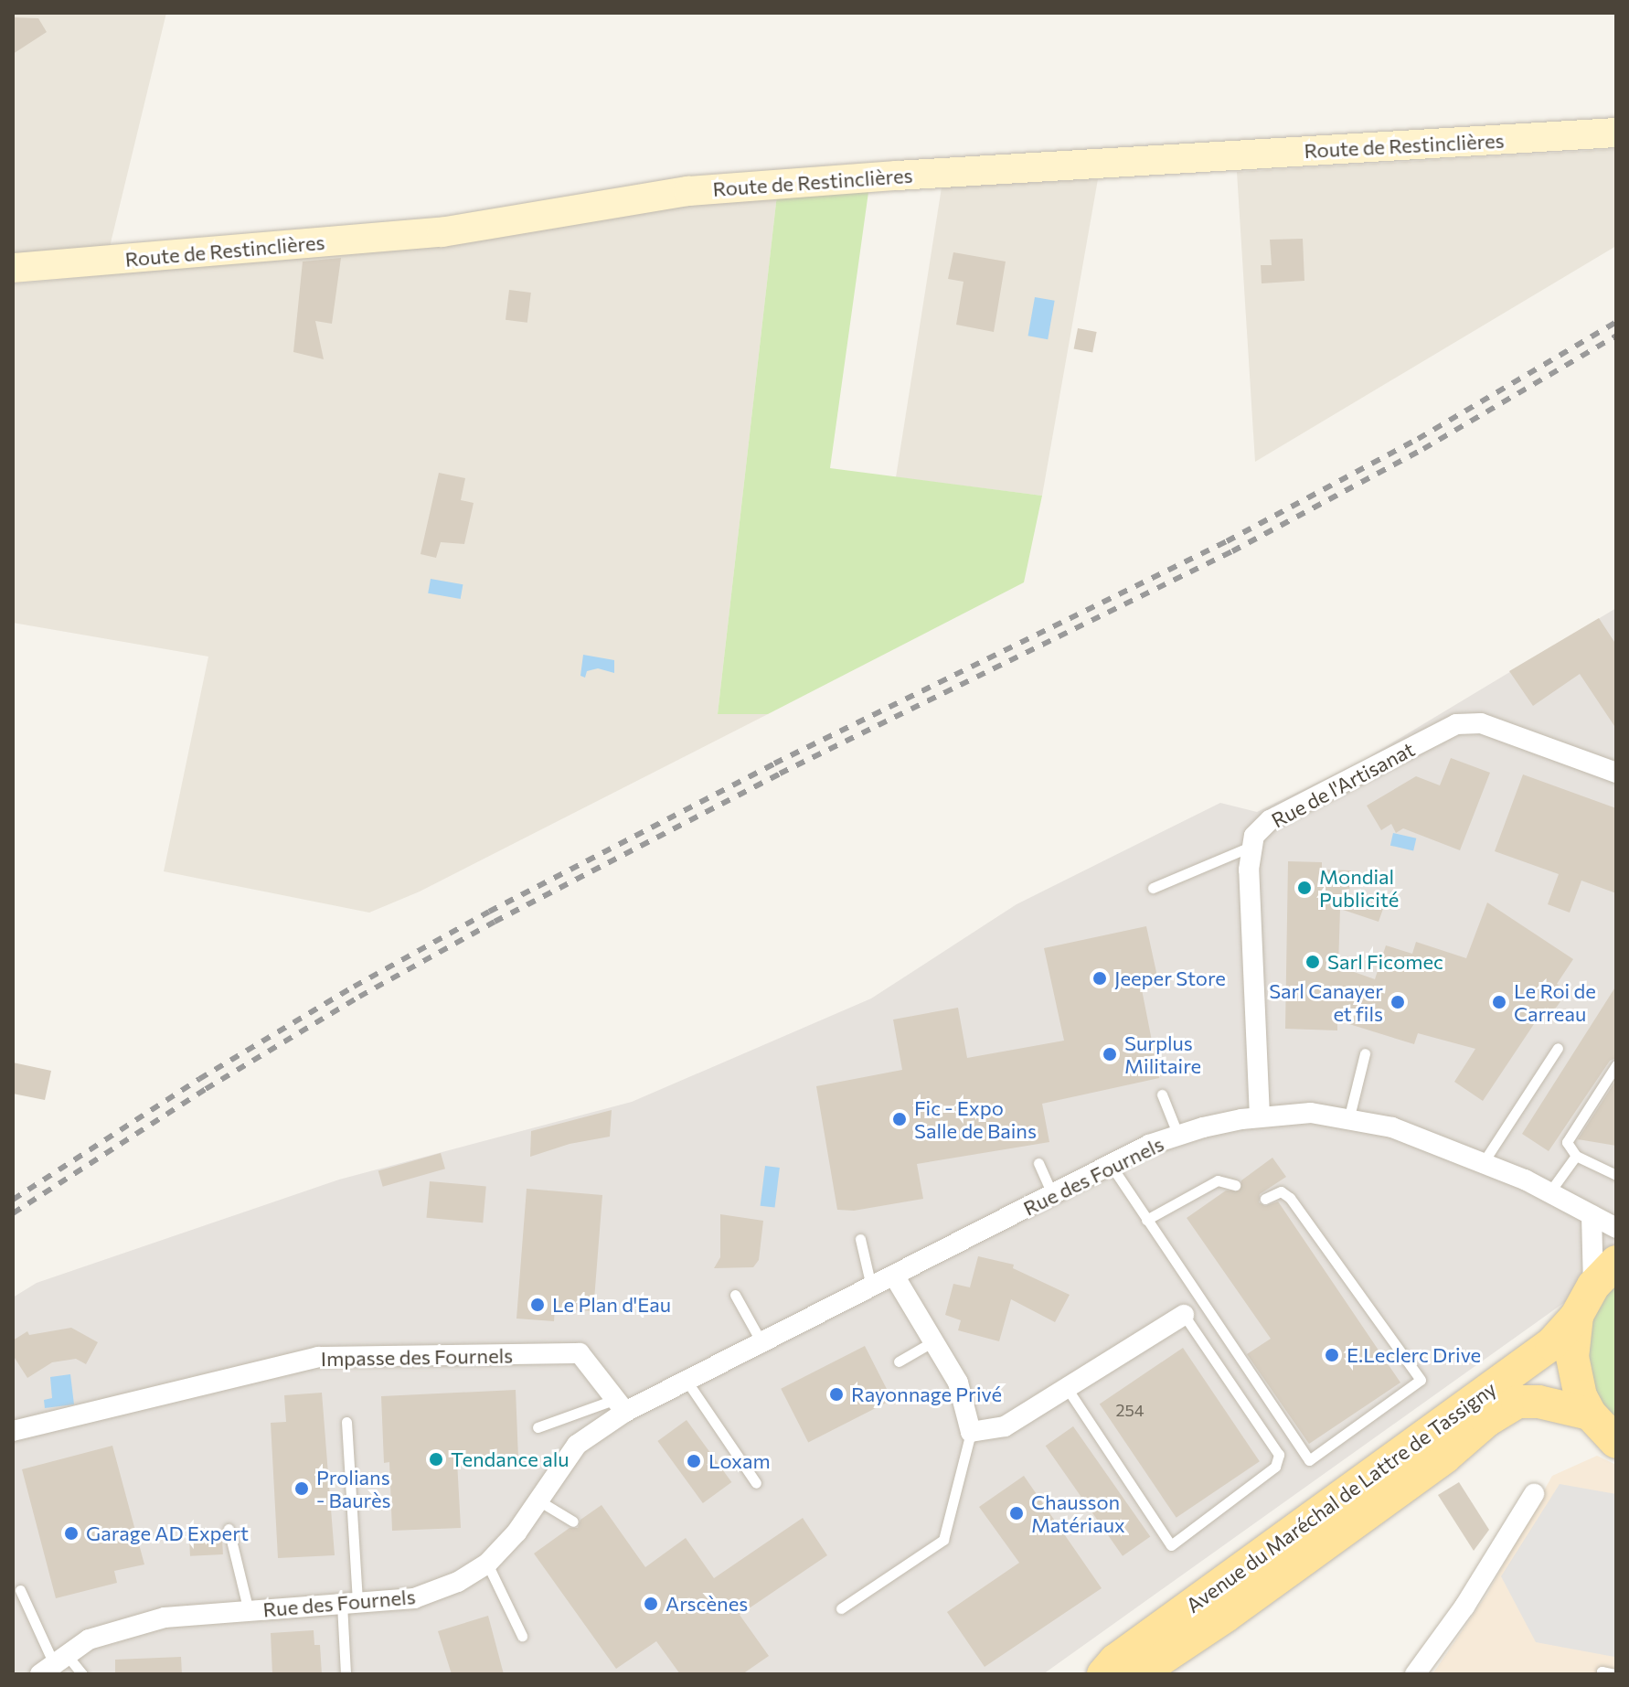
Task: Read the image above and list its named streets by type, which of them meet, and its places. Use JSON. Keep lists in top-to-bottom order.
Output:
{
  "streets": {
    "main road": ["Avenue du Maréchal de Lattre de Tassigny"],
    "street": [
      "Route de Restinclières",
      "Rue de l'Artisanat",
      "Rue des Fournels",
      "Impasse des Fournels"
    ]
  },
  "crossings": [
    ["Rue de l'Artisanat", "Rue des Fournels"],
    ["Rue des Fournels", "Impasse des Fournels"]
  ],
  "places": [
    "Mondial Publicité",
    "Sarl Ficomec",
    "Jeeper Store",
    "Sarl Canayer et fils",
    "Le Roi de Carreau",
    "Surplus Militaire",
    "Fic - Expo Salle de Bains",
    "Le Plan d'Eau",
    "E.Leclerc Drive",
    "Rayonnage Privé",
    "Tendance alu",
    "Loxam",
    "Prolians - Baurès",
    "Chausson Matériaux",
    "Garage AD Expert",
    "Arscènes"
  ],
  "house_numbers": ["254"]
}
